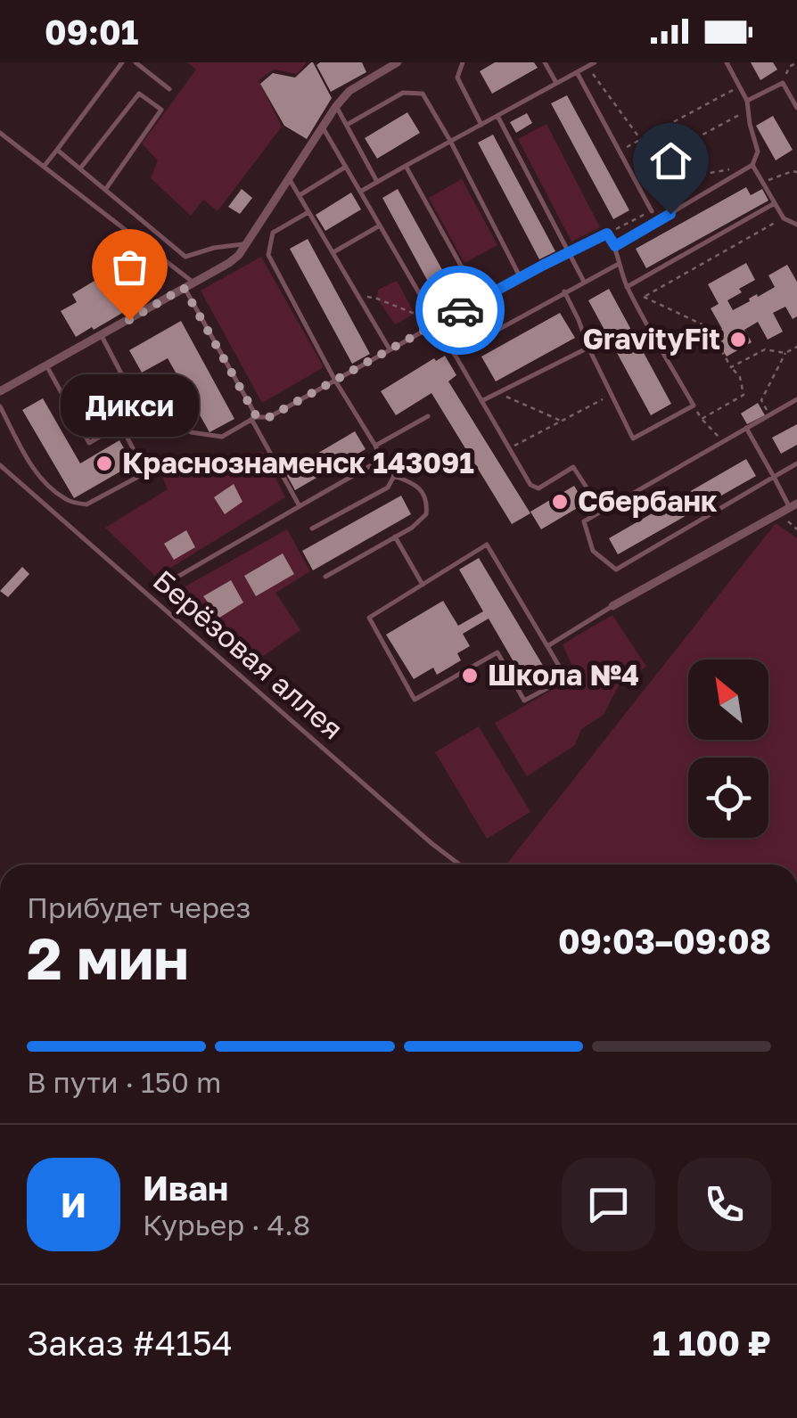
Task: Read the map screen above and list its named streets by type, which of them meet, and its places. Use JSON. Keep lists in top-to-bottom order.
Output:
{
  "streets": {
    "lane": ["Берёзовая аллея"]
  },
  "places": [
    "Дикси",
    "GravityFit",
    "Краснознаменск 143091",
    "Сбербанк",
    "Школа №4"
  ],
  "north": "top left",
  "page": {
    "status": "09:01",
    "bubble": "Дикси",
    "heading": ["2 мин", "Прибудет через", "09:03–09:08"],
    "panel": [
      "Иван",
      "Курьер · 4.8",
      "Заказ #4154",
      "1 100 ₽"
    ],
    "bar": "В пути · 150 m",
    "round": "И"
  }
}
